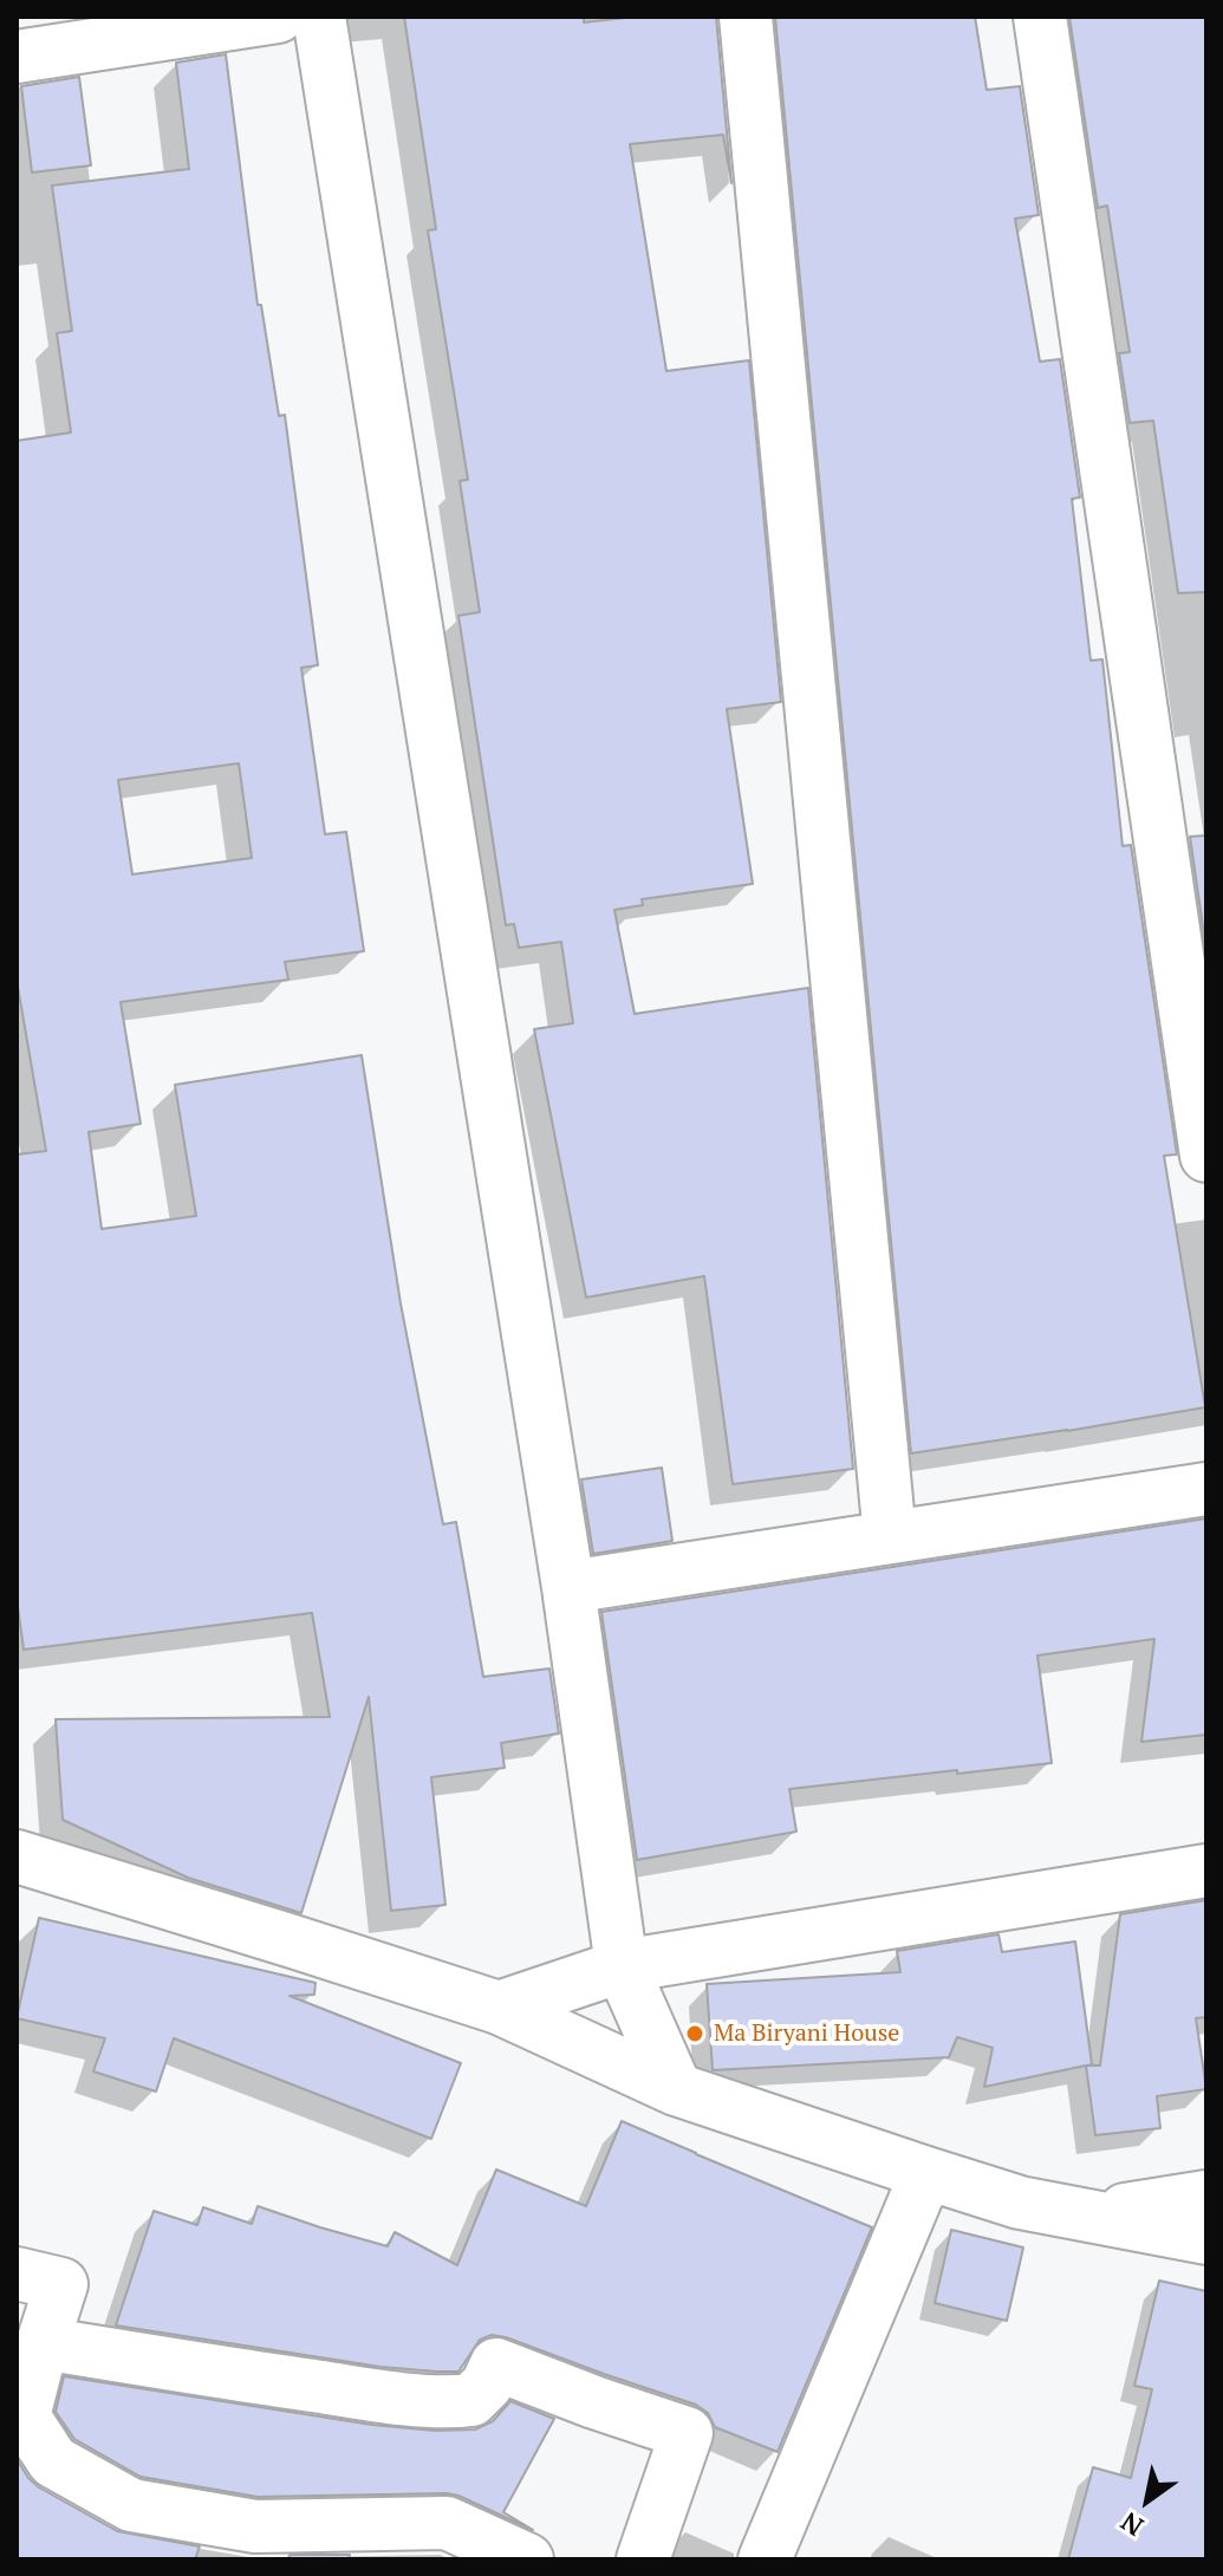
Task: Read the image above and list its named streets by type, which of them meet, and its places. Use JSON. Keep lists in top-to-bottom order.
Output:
{
  "places": ["Ma Biryani House"],
  "north": "bottom left"
}
